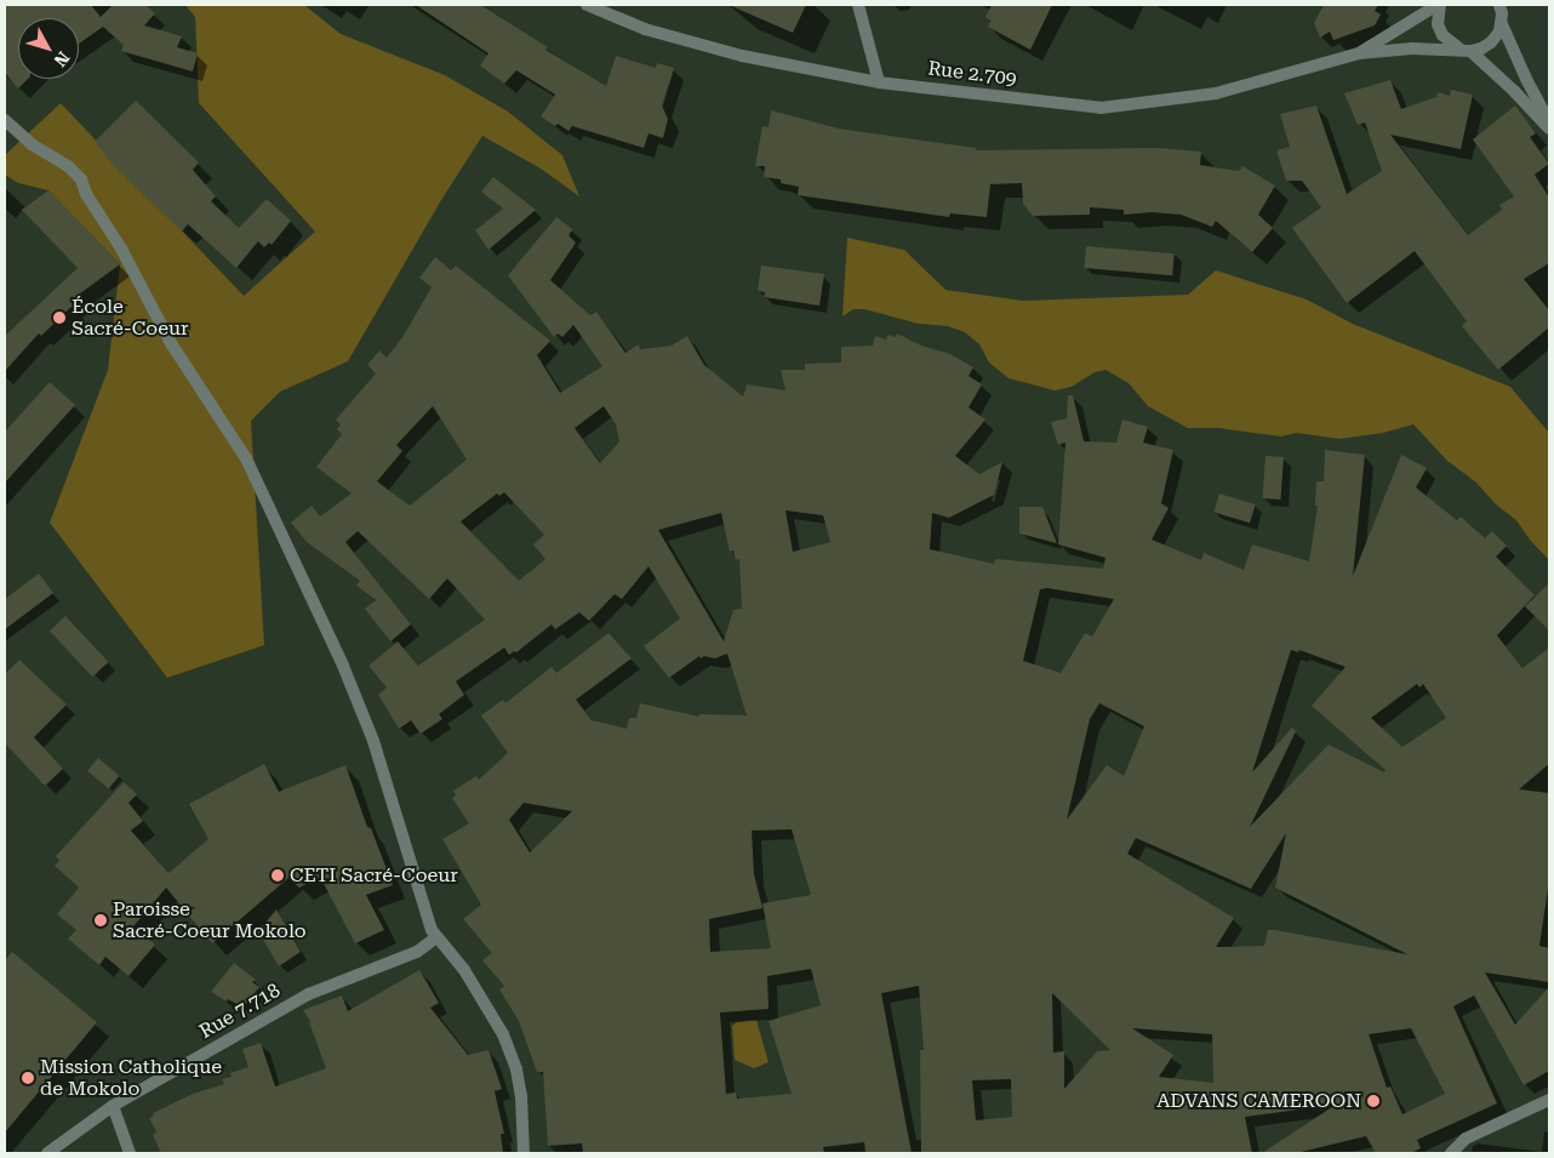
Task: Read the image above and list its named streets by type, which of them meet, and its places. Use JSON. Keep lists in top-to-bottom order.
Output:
{
  "streets": {
    "street": ["Rue 2.709", "Rue 7.718"]
  },
  "places": [
    "École Sacré-Coeur",
    "CETI Sacré-Coeur",
    "Paroisse Sacré-Coeur Mokolo",
    "Mission Catholique de Mokolo",
    "ADVANS CAMEROON"
  ],
  "north": "bottom right"
}
